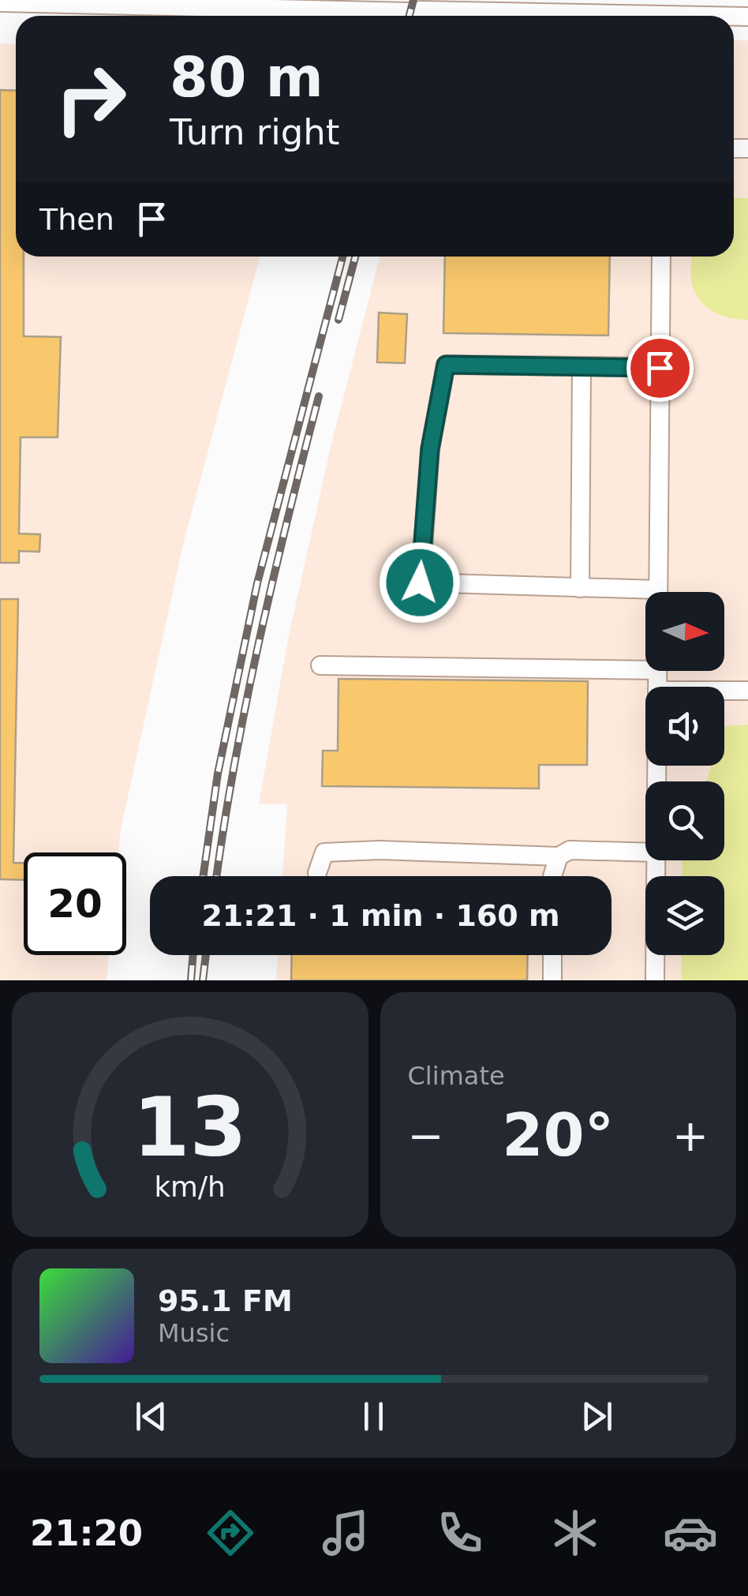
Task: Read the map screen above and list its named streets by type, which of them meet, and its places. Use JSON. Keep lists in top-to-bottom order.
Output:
{
  "north": "right",
  "page": {
    "turn": ["80 m", "Turn right"],
    "then": "Then",
    "limit": "20",
    "trip": "21:21 · 1 min · 160 m",
    "tile": "Climate",
    "heat": ["−", "20°", "+"],
    "song": ["95.1 FM", "Music"],
    "tabs": "21:20",
    "gauge": ["13", "km/h"]
  }
}
